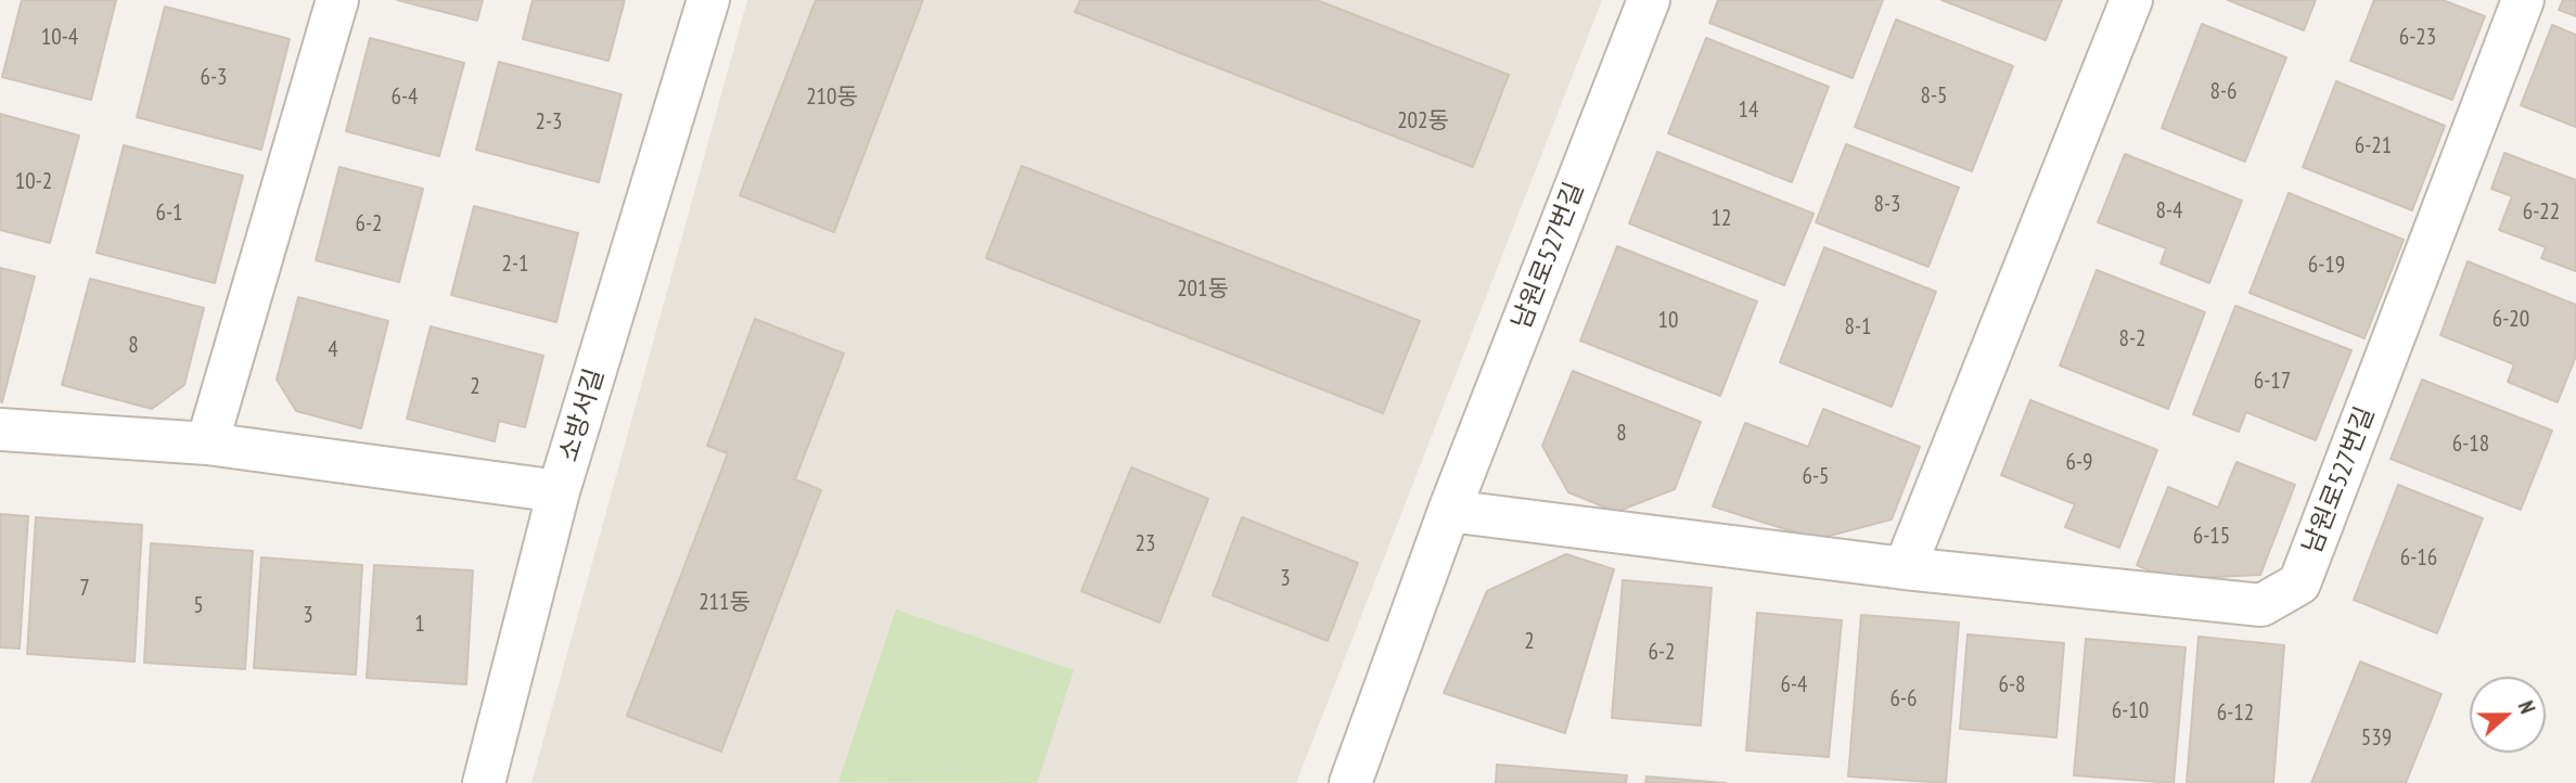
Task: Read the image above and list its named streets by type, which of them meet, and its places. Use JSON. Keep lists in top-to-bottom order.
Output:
{
  "streets": {
    "street": ["남원로527번길", "소방서길"]
  },
  "house_numbers": [
    "10-4",
    "6-23",
    "6-3",
    "8-6",
    "8-5",
    "6-4",
    "210동",
    "14",
    "202동",
    "2-3",
    "6-21",
    "10-2",
    "8-3",
    "8-4",
    "6-22",
    "6-1",
    "12",
    "6-2",
    "2-1",
    "6-19",
    "201동",
    "6-20",
    "10",
    "8-1",
    "8-2",
    "8",
    "4",
    "6-17",
    "2",
    "8",
    "6-18",
    "6-9",
    "6-5",
    "6-15",
    "23",
    "6-16",
    "3",
    "7",
    "211동",
    "5",
    "3",
    "1",
    "2",
    "6-2",
    "6-4",
    "6-8",
    "6-6",
    "6-10",
    "6-12",
    "539"
  ],
  "north": "right"
}
